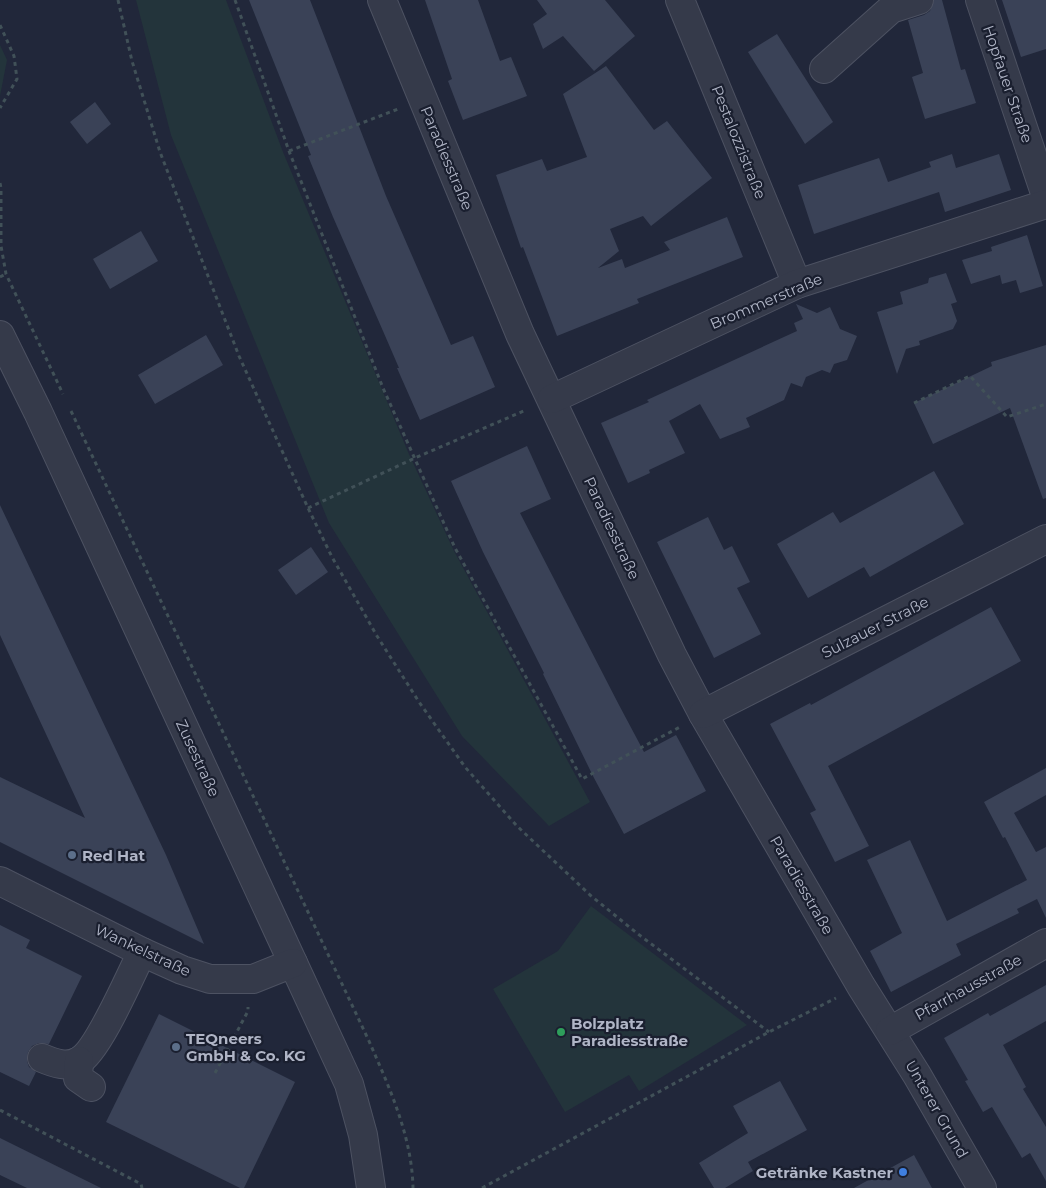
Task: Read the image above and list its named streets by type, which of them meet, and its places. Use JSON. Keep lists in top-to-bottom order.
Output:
{
  "streets": {
    "street": [
      "Hopfauer Straße",
      "Pestalozzistraße",
      "Paradiesstraße",
      "Brommerstraße",
      "Sulzauer Straße",
      "Zusestraße",
      "Wankelstraße",
      "Pfarrhausstraße",
      "Unterer Grund"
    ]
  },
  "crossings": [
    ["Pestalozzistraße", "Brommerstraße"],
    ["Paradiesstraße", "Brommerstraße"],
    ["Paradiesstraße", "Sulzauer Straße"],
    ["Paradiesstraße", "Pfarrhausstraße"],
    ["Paradiesstraße", "Unterer Grund"],
    ["Zusestraße", "Wankelstraße"],
    ["Pfarrhausstraße", "Unterer Grund"]
  ],
  "places": [
    "Red Hat",
    "Bolzplatz Paradiesstraße",
    "TEQneers GmbH & Co. KG",
    "Getränke Kastner"
  ]
}
